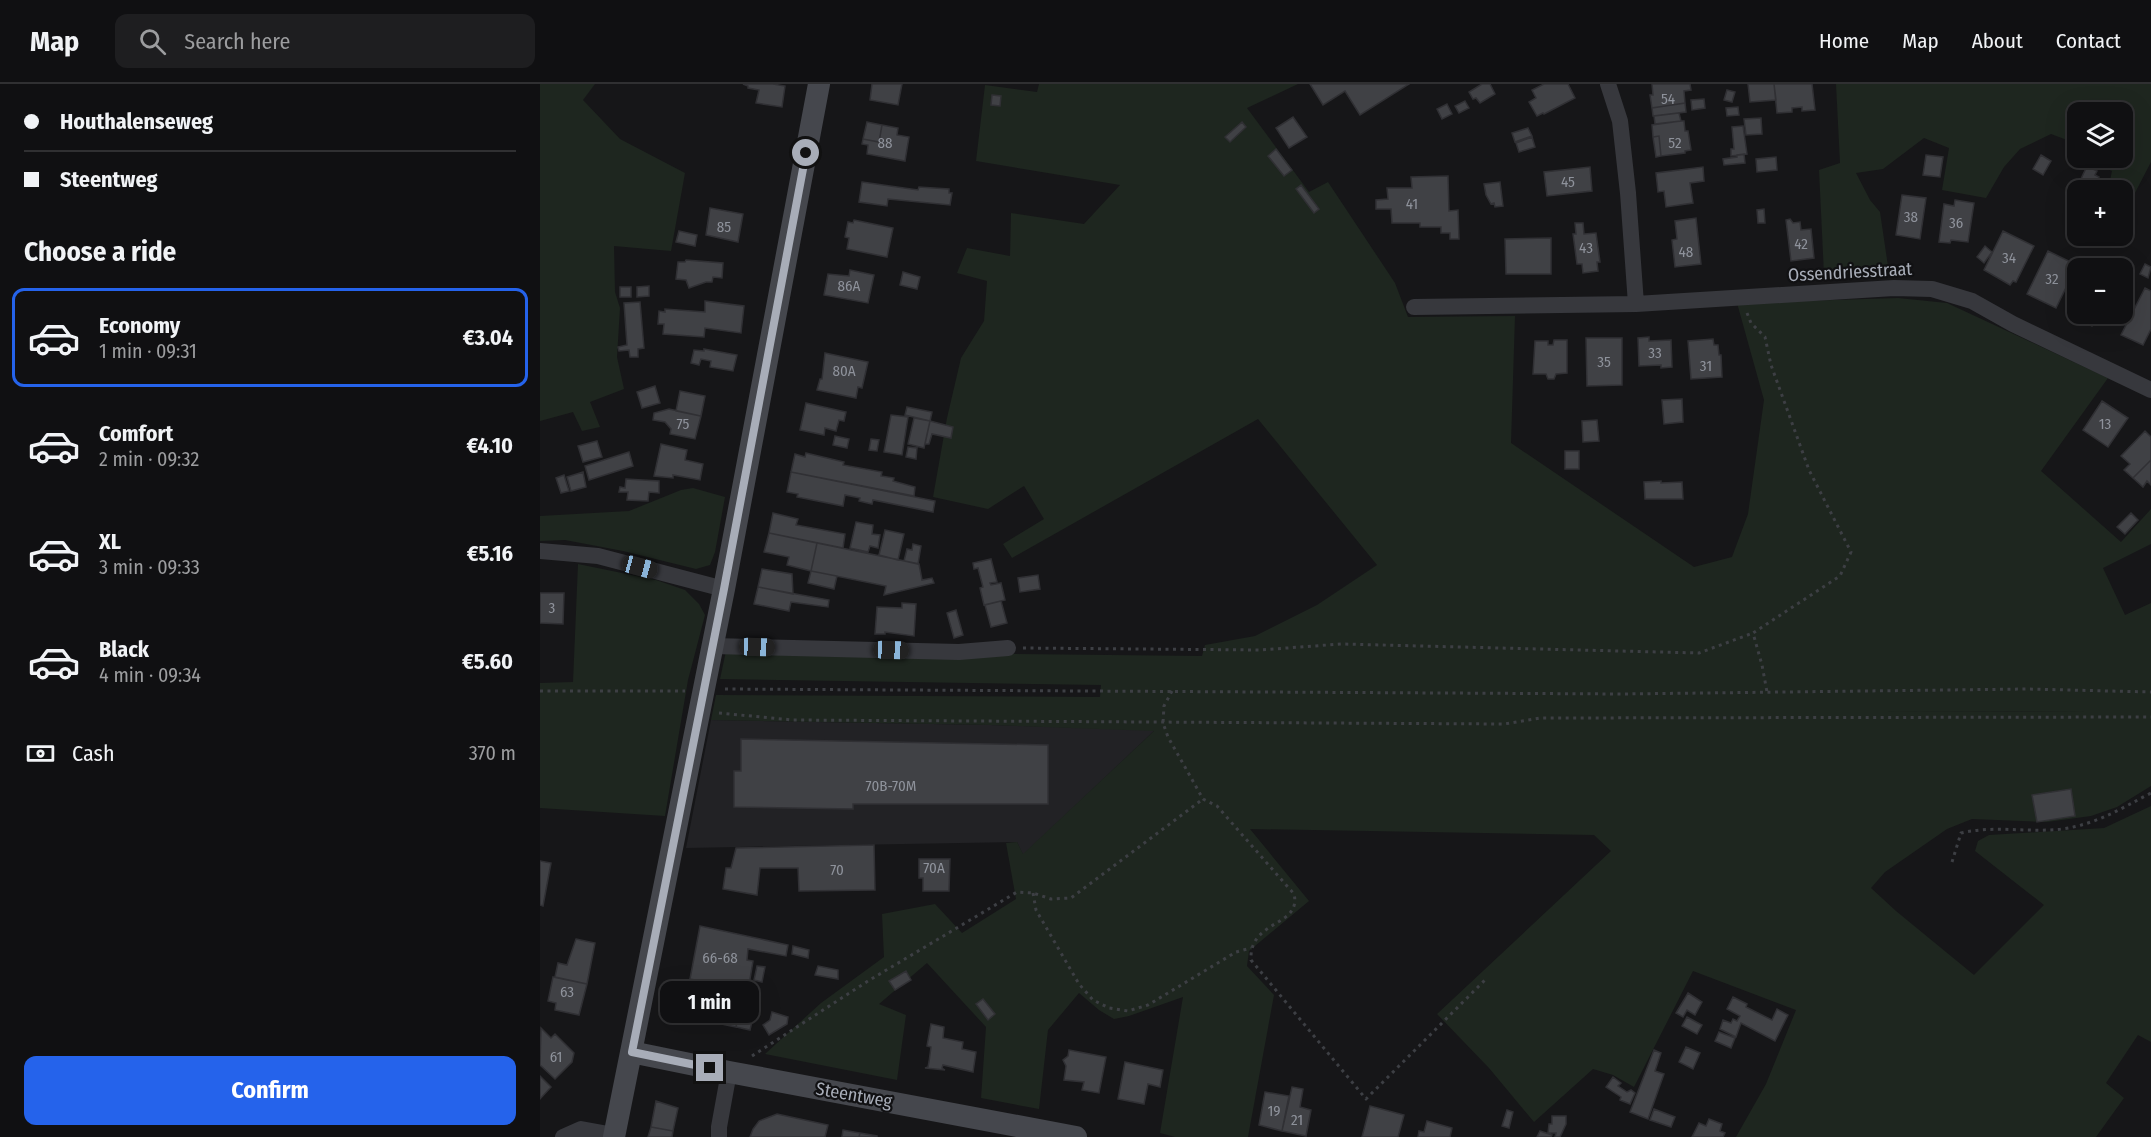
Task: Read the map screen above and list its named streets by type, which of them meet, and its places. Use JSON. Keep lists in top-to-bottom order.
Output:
{
  "streets": {
    "street": ["Ossendriesstraat", "Steentweg"]
  },
  "house_numbers": [
    "54",
    "88",
    "52",
    "45",
    "41",
    "38",
    "36",
    "85",
    "42",
    "43",
    "48",
    "34",
    "32",
    "86A",
    "33",
    "35",
    "31",
    "80A",
    "75",
    "13",
    "3",
    "70B-70M",
    "70A",
    "70",
    "66-68",
    "63",
    "61",
    "19",
    "21"
  ],
  "page": {
    "header": "Map",
    "search": "Search here",
    "nav": [
      "Home",
      "Map",
      "About",
      "Contact"
    ],
    "banner": ["Houthalenseweg", "Steentweg"],
    "map_buttons": ["+", "−"],
    "heading": "Choose a ride",
    "list": [
      {
        "name": "Economy",
        "note": "1 min · 09:31",
        "value": "€3.04"
      },
      {
        "name": "Comfort",
        "note": "2 min · 09:32",
        "value": "€4.10"
      },
      {
        "name": "XL",
        "note": "3 min · 09:33",
        "value": "€5.16"
      },
      {
        "name": "Black",
        "note": "4 min · 09:34",
        "value": "€5.60"
      }
    ],
    "pay": ["Cash", "370 m"],
    "bubble": "1 min",
    "buttons": "Confirm"
  }
}
